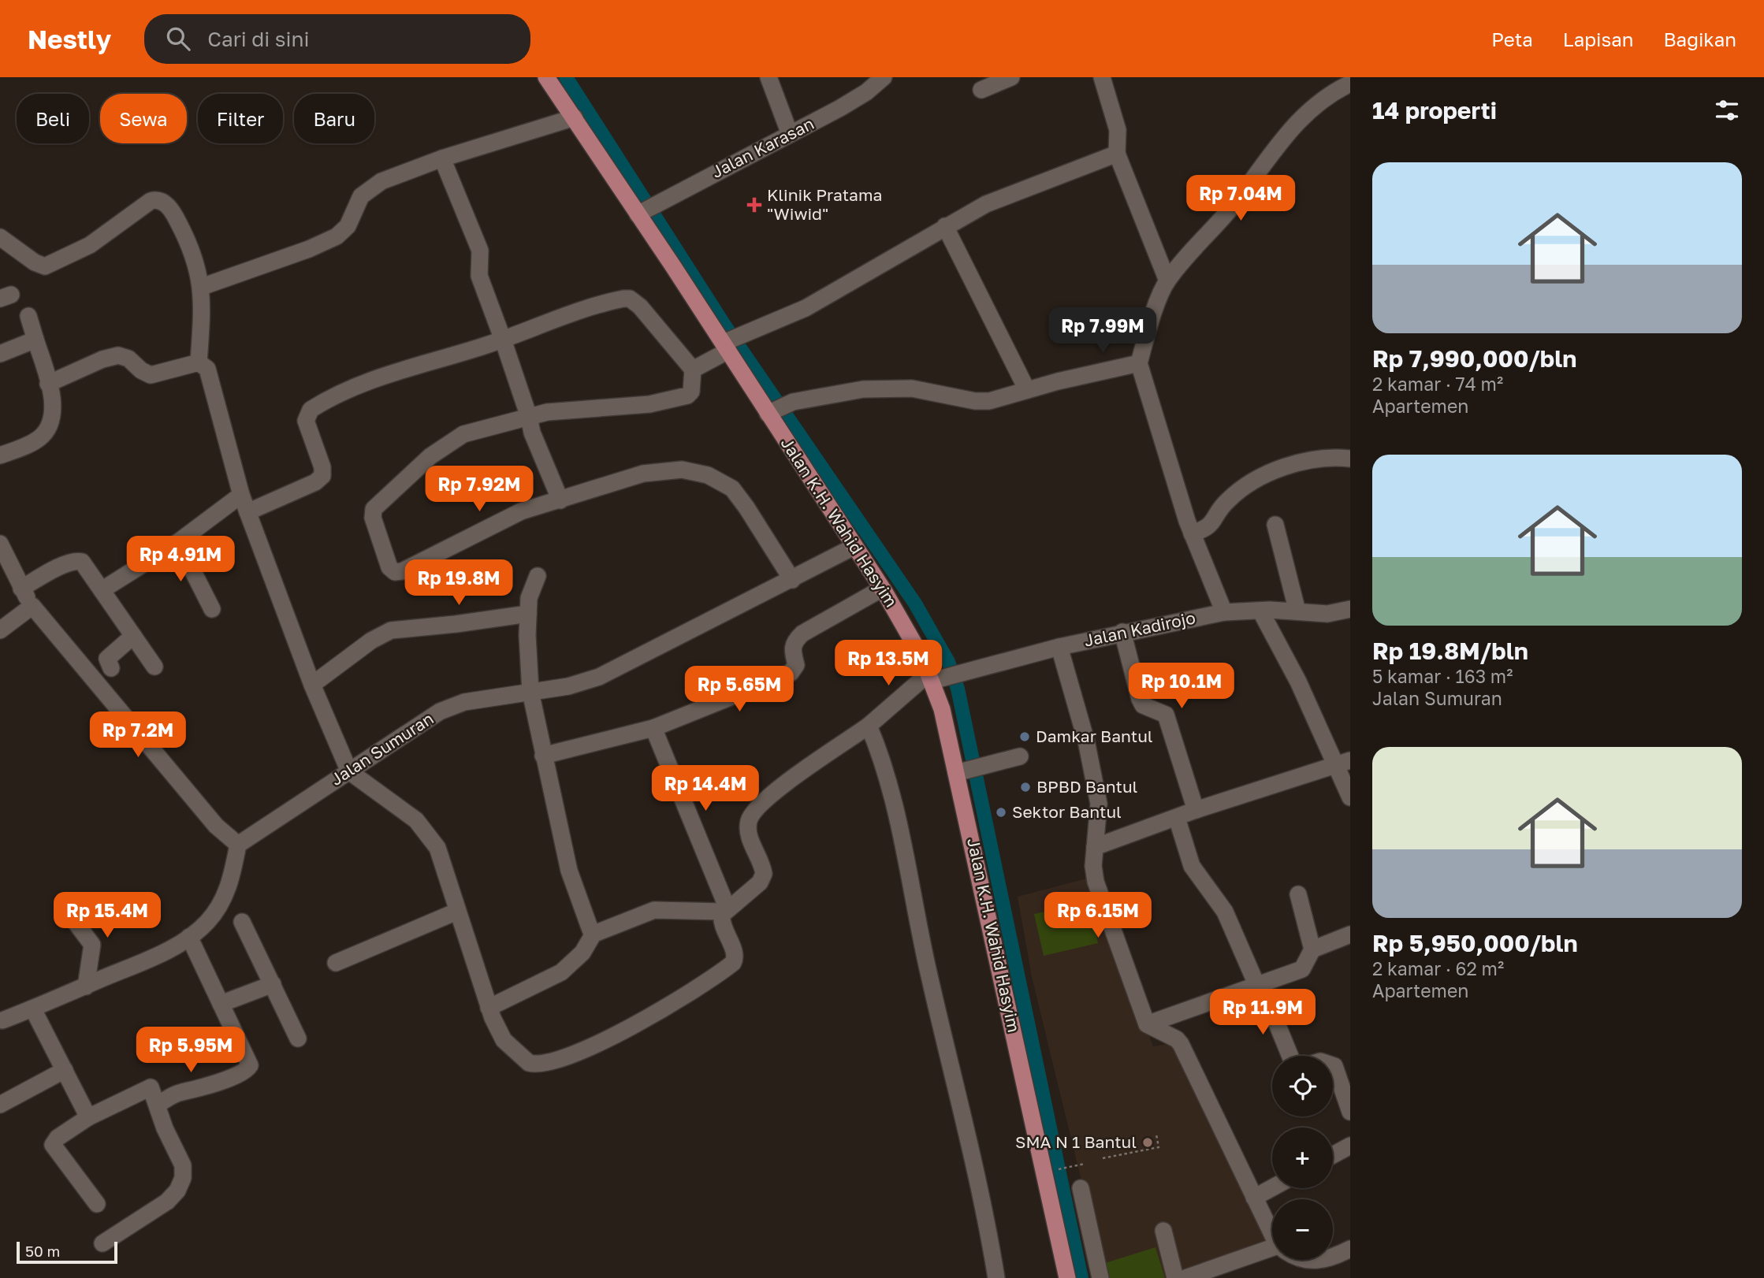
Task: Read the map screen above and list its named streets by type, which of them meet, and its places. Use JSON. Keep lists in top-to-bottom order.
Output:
{
  "streets": {
    "main road": ["Jalan K.H. Wahid Hasyim"],
    "street": ["Jalan Karasan", "Jalan Kadirojo", "Jalan Sumuran"]
  },
  "crossings": [
    ["Jalan Karasan", "Jalan K.H. Wahid Hasyim"],
    ["Jalan K.H. Wahid Hasyim", "Jalan Kadirojo"],
    ["Jalan K.H. Wahid Hasyim", "Jalan Sumuran"]
  ],
  "places": {
    "health": ["Klinik Pratama \"Wiwid\""],
    "other": [
      "Damkar Bantul",
      "BPBD Bantul",
      "Sektor Bantul",
      "SMA N 1 Bantul"
    ]
  },
  "scale_bar": "50 m",
  "page": {
    "header": "Nestly",
    "search": "Cari di sini",
    "nav": ["Peta", "Lapisan", "Bagikan"],
    "heading": "14 properti",
    "chip": [
      "Beli",
      "Sewa",
      "Filter",
      "Baru"
    ],
    "list": [
      {
        "name": "Rp 7,990,000/bln",
        "note": "2 kamar · 74 m² · Apartemen"
      },
      {
        "name": "Rp 19.8M/bln",
        "note": "5 kamar · 163 m² · Jalan Sumuran"
      },
      {
        "name": "Rp 5,950,000/bln",
        "note": "2 kamar · 62 m² · Apartemen"
      }
    ],
    "price": [
      "Rp 7.04M",
      "Rp 7.99M",
      "Rp 7.92M",
      "Rp 4.91M",
      "Rp 19.8M",
      "Rp 13.5M",
      "Rp 10.1M",
      "Rp 5.65M",
      "Rp 7.2M",
      "Rp 14.4M",
      "Rp 15.4M",
      "Rp 6.15M",
      "Rp 11.9M",
      "Rp 5.95M"
    ],
    "map_buttons": ["+", "−"],
    "scale": "50 m"
  }
}
